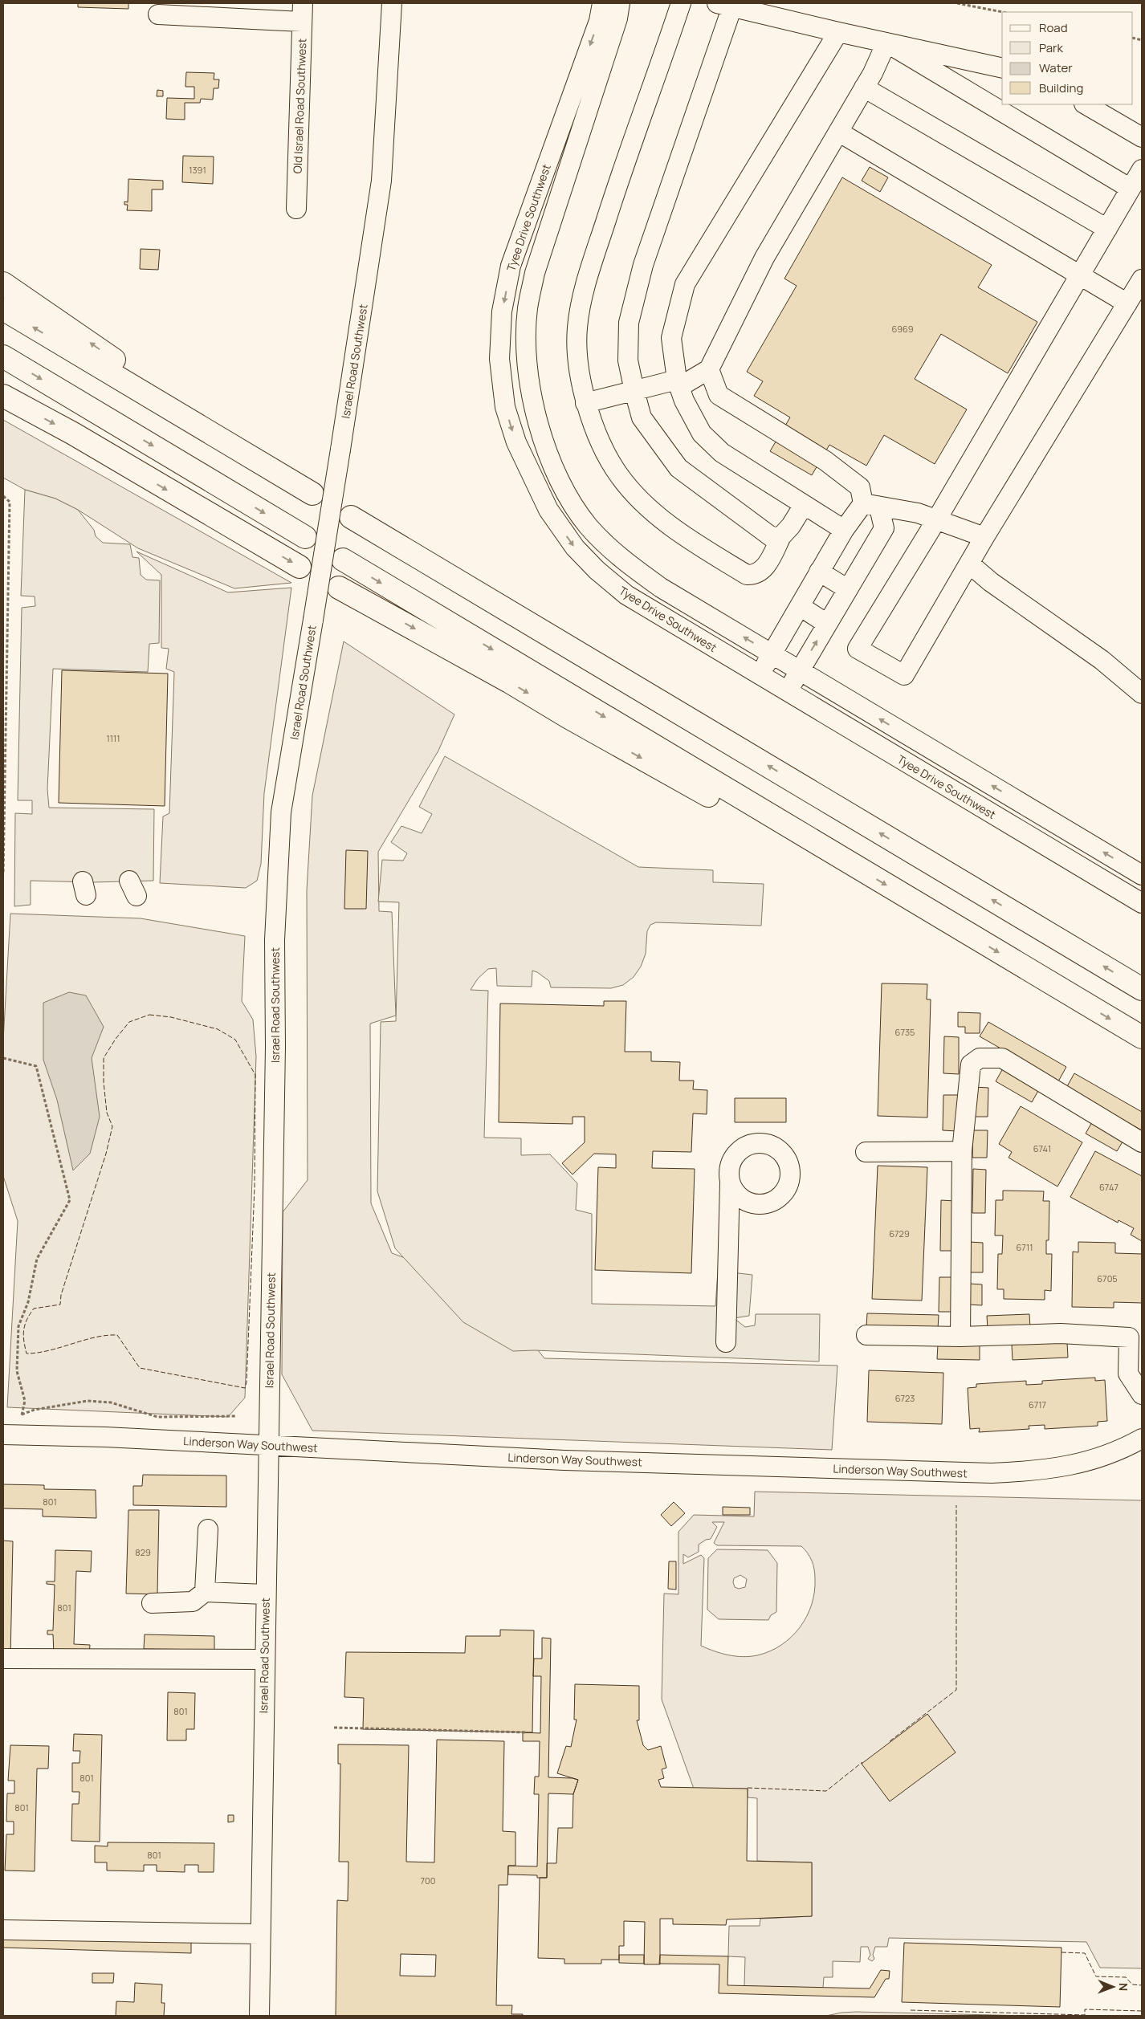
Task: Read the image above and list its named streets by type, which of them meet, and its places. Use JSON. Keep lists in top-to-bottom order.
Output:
{
  "streets": {
    "street": [
      "Old Israel Road Southwest",
      "Tyee Drive Southwest",
      "Israel Road Southwest",
      "Linderson Way Southwest"
    ]
  },
  "crossings": [
    ["Israel Road Southwest", "Linderson Way Southwest"]
  ],
  "house_numbers": [
    "1391",
    "6969",
    "1111",
    "6735",
    "6741",
    "6747",
    "6729",
    "6711",
    "6705",
    "6723",
    "6717",
    "801",
    "829",
    "801",
    "801",
    "801",
    "801",
    "801",
    "700"
  ],
  "legend": [
    "Road",
    "Park",
    "Water",
    "Building"
  ],
  "north": "right"
}
